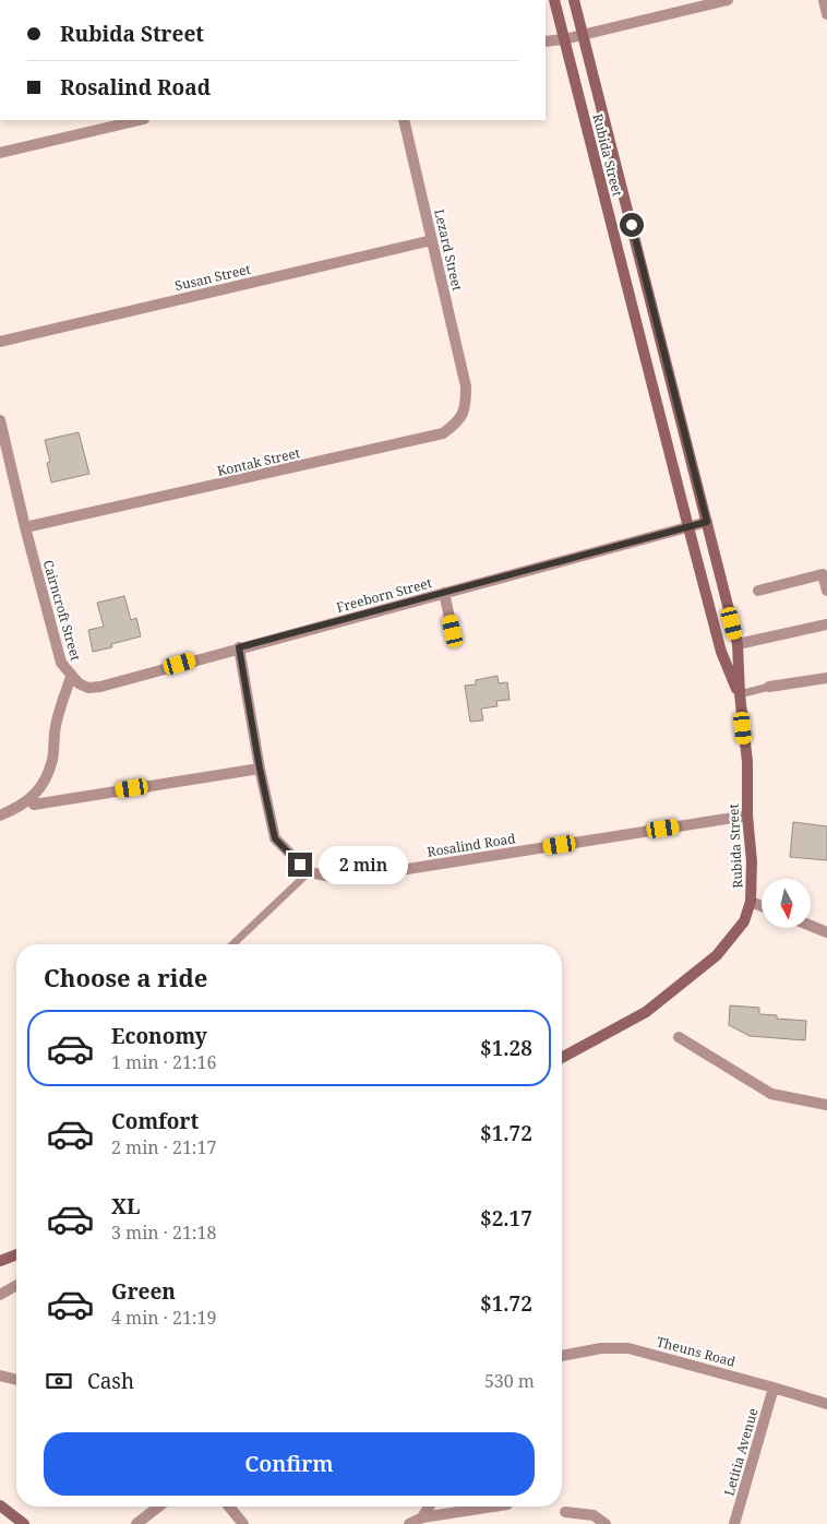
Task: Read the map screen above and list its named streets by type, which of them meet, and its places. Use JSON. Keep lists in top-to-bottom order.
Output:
{
  "streets": {
    "street": [
      "Rubida Street",
      "Lezard Street",
      "Susan Street",
      "Kontak Street",
      "Freeborn Street",
      "Cairncroft Street",
      "Rosalind Road",
      "Theuns Road",
      "Letitia Avenue"
    ]
  },
  "crossings": [
    ["Rubida Street", "Freeborn Street"],
    ["Rubida Street", "Rosalind Road"],
    ["Lezard Street", "Susan Street"],
    ["Lezard Street", "Kontak Street"],
    ["Kontak Street", "Cairncroft Street"],
    ["Freeborn Street", "Cairncroft Street"],
    ["Theuns Road", "Letitia Avenue"]
  ],
  "north": "bottom",
  "page": {
    "banner": ["Rubida Street", "Rosalind Road"],
    "bubble": "2 min",
    "heading": "Choose a ride",
    "list": [
      {
        "name": "Economy",
        "note": "1 min · 21:16",
        "value": "$1.28"
      },
      {
        "name": "Comfort",
        "note": "2 min · 21:17",
        "value": "$1.72"
      },
      {
        "name": "XL",
        "note": "3 min · 21:18",
        "value": "$2.17"
      },
      {
        "name": "Green",
        "note": "4 min · 21:19",
        "value": "$1.72"
      }
    ],
    "pay": ["Cash", "530 m"],
    "buttons": "Confirm"
  }
}
